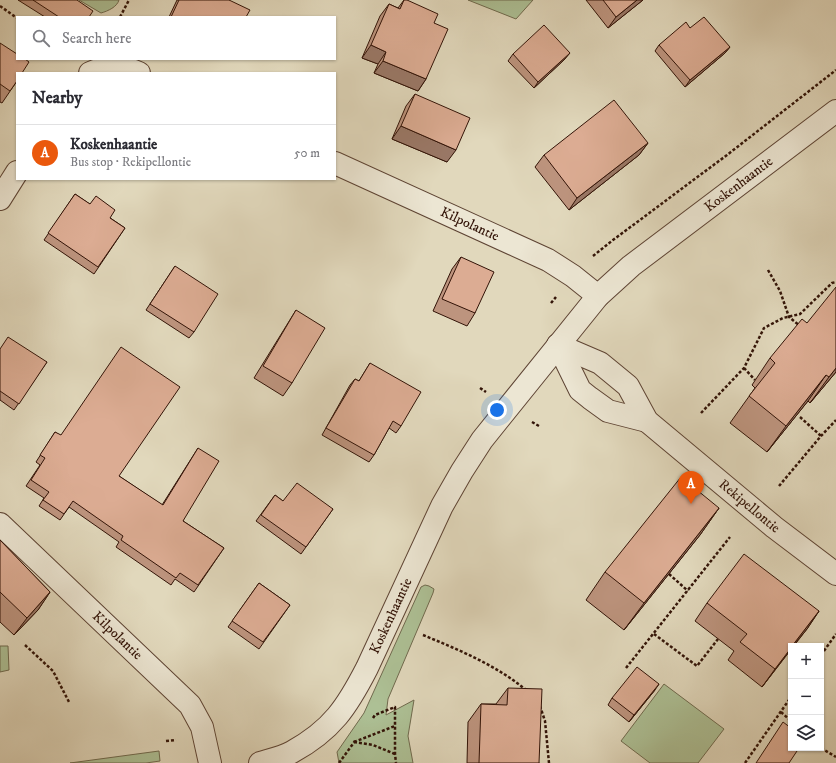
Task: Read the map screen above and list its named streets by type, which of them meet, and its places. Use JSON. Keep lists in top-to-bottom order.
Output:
{
  "streets": {
    "street": ["Koskenhaantie", "Kilpolantie", "Rekipellontie"]
  },
  "crossings": [
    ["Koskenhaantie", "Kilpolantie"],
    ["Koskenhaantie", "Rekipellontie"]
  ],
  "page": {
    "search": "Search here",
    "heading": "Nearby",
    "list": [
      {
        "mark": "A",
        "name": "Koskenhaantie",
        "note": "Bus stop · Rekipellontie",
        "value": "50 m"
      }
    ],
    "pins": "A",
    "map_buttons": ["+", "−"]
  }
}
